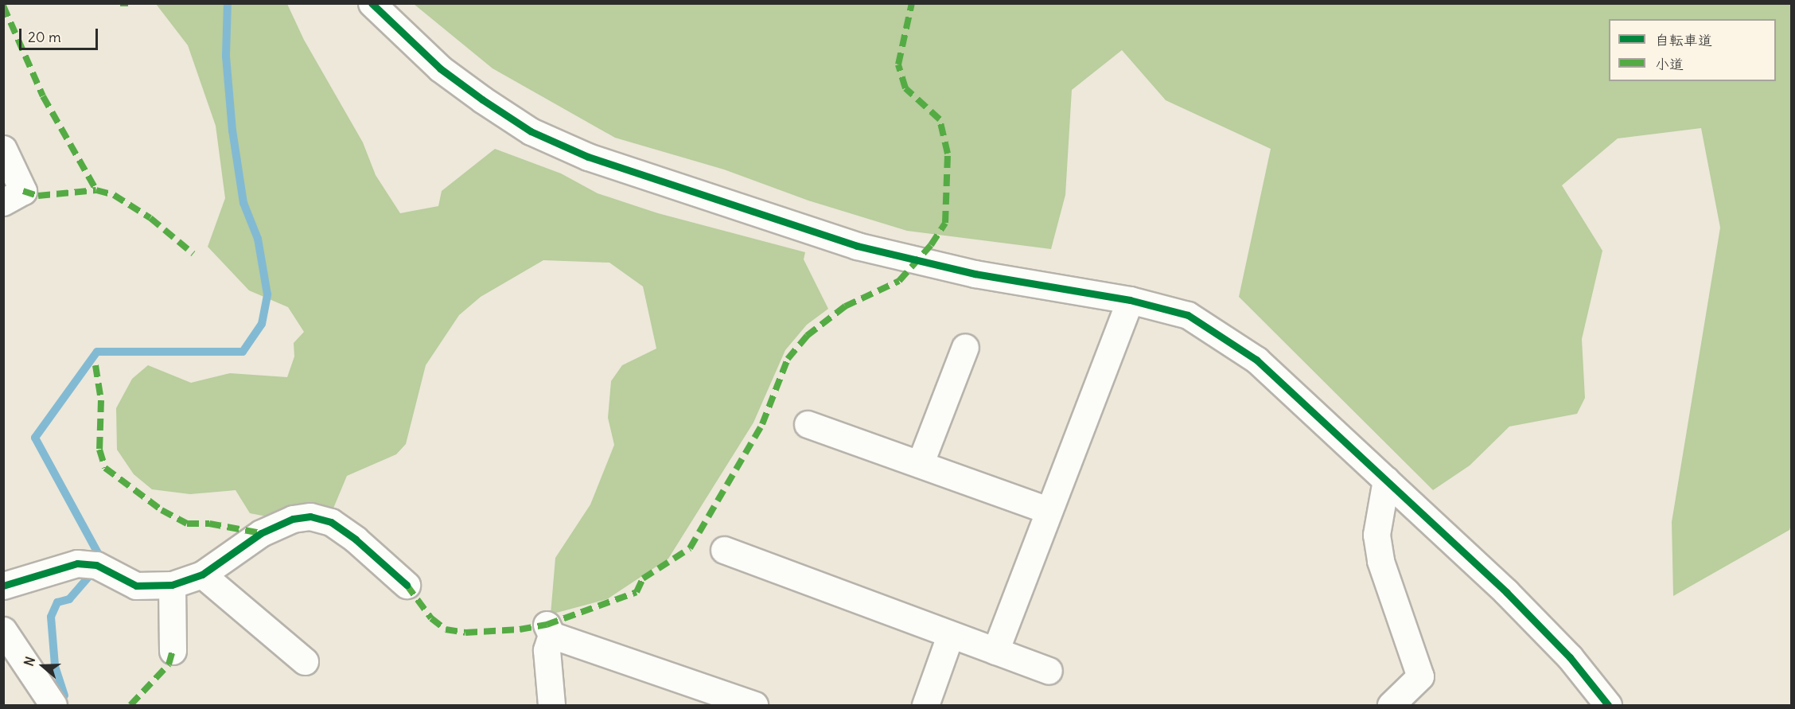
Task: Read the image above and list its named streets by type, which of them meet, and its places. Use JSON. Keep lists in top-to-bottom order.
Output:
{
  "legend": ["自転車道", "小道"],
  "scale_bar": "20 m",
  "north": "left"
}
